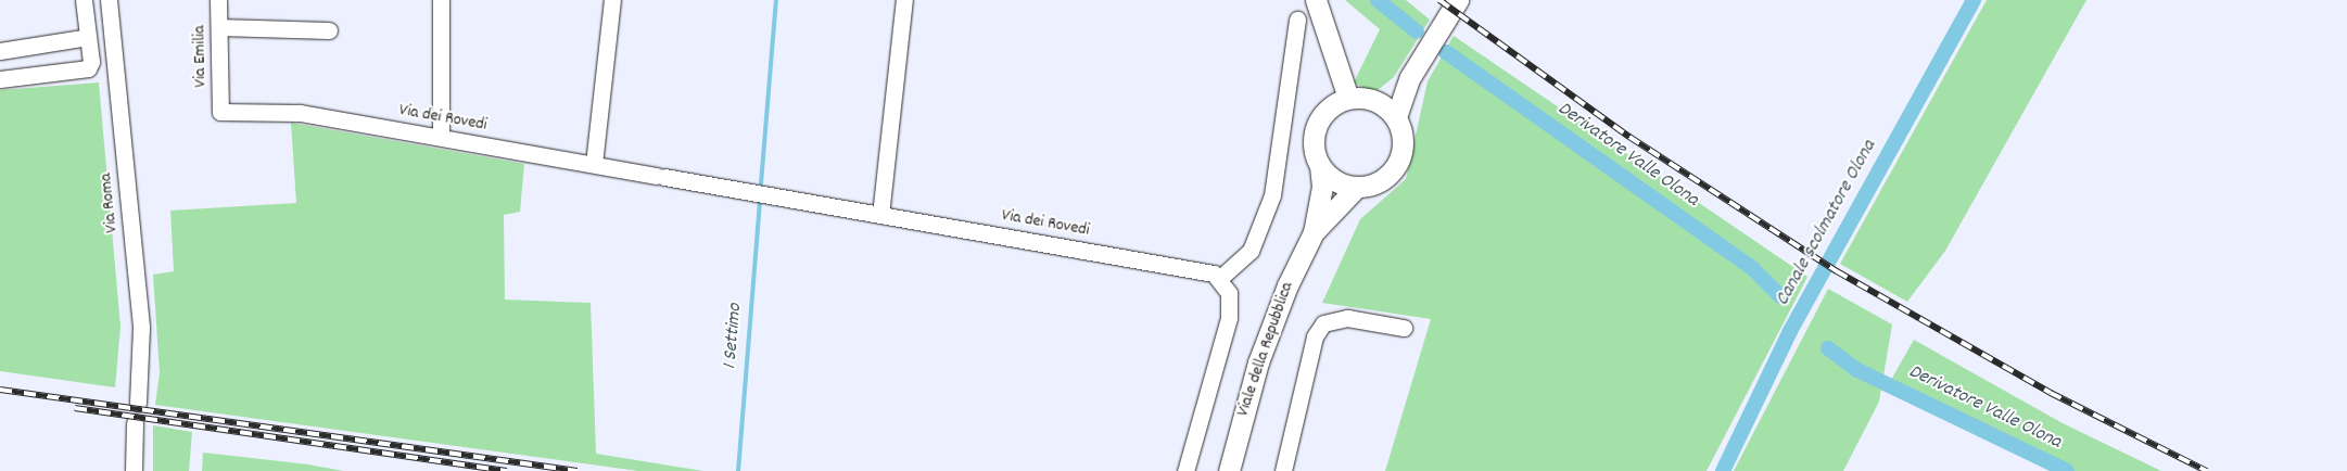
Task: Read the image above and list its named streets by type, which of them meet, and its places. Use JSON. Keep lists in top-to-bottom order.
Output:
{
  "streets": {
    "street": [
      "Via Emilia",
      "Via dei Rovedi",
      "Via Roma",
      "Viale della Repubblica"
    ]
  },
  "crossings": [
    ["Via Emilia", "Via dei Rovedi"]
  ],
  "water": ["Derivatore Valle Olona", "Canale scolmatore Olona", "1 Settimo"]
}
